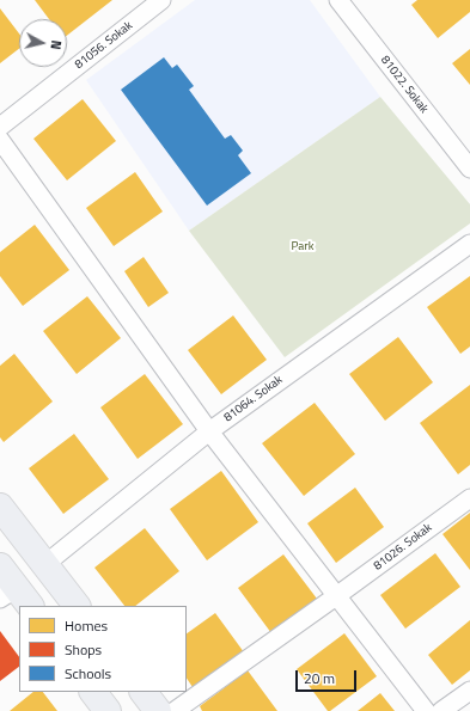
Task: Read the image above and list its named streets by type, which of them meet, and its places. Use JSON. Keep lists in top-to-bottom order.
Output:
{
  "streets": {
    "street": [
      "81056. Sokak",
      "81022. Sokak",
      "81064. Sokak",
      "81026. Sokak"
    ]
  },
  "parks": ["Park"],
  "legend": ["Homes", "Shops", "Schools"],
  "scale_bar": "20 m",
  "north": "right"
}
